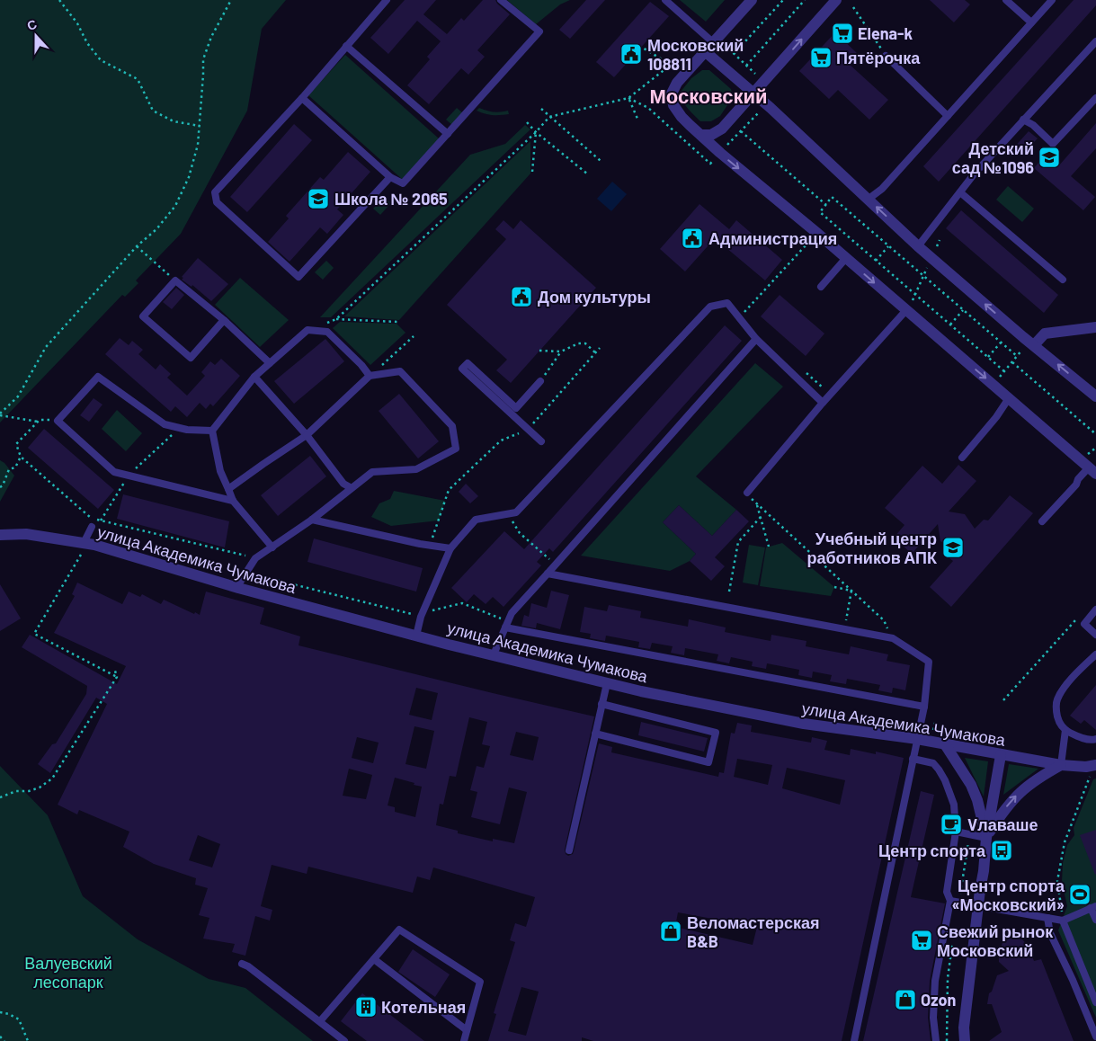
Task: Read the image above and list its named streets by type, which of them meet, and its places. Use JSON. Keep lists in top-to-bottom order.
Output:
{
  "streets": {
    "street": ["улица Академика Чумакова"]
  },
  "districts": ["Московский"],
  "parks": ["Валуевский лесопарк"],
  "places": {
    "supermarket": ["Elena-k", "Пятёрочка", "Свежий рынок Московский"],
    "public building": ["Московский 108811", "Администрация", "Дом культуры"],
    "school or university": ["Детский сад №1096", "Школа № 2065", "Учебный центр работников АПК"],
    "cafe": ["Vлаваше"],
    "bus stop": ["Центр спорта"],
    "sports": ["Центр спорта «Московский»"],
    "shop": ["Веломастерская B&B", "Ozon"],
    "building": ["Котельная"]
  },
  "north": "top"
}
